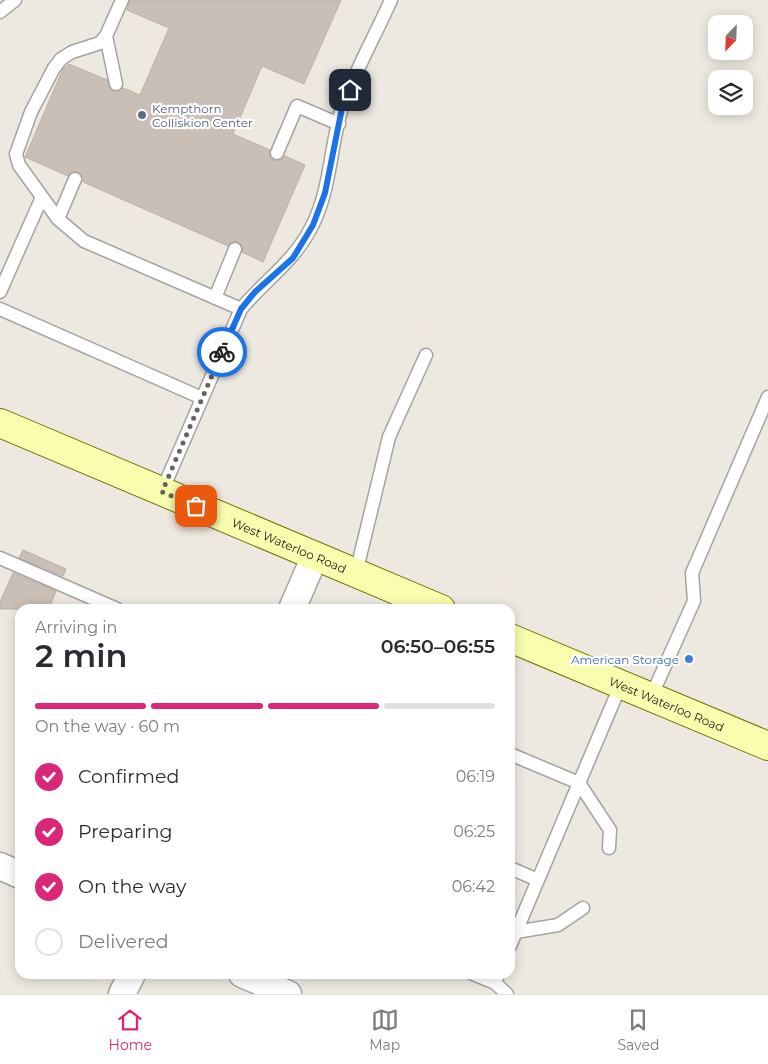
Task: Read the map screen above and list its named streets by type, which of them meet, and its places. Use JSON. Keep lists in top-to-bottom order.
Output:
{
  "streets": {
    "main road": ["West Waterloo Road"]
  },
  "places": ["Kempthorn Colliskion Center", "American Storage"],
  "north": "bottom left",
  "page": {
    "heading": ["2 min", "Arriving in", "06:50–06:55"],
    "bar": "On the way · 60 m",
    "list": [
      ["Confirmed", "06:19"],
      ["Preparing", "06:25"],
      ["On the way", "06:42"],
      "Delivered"
    ],
    "tabs": ["Home", "Map", "Saved"]
  }
}
